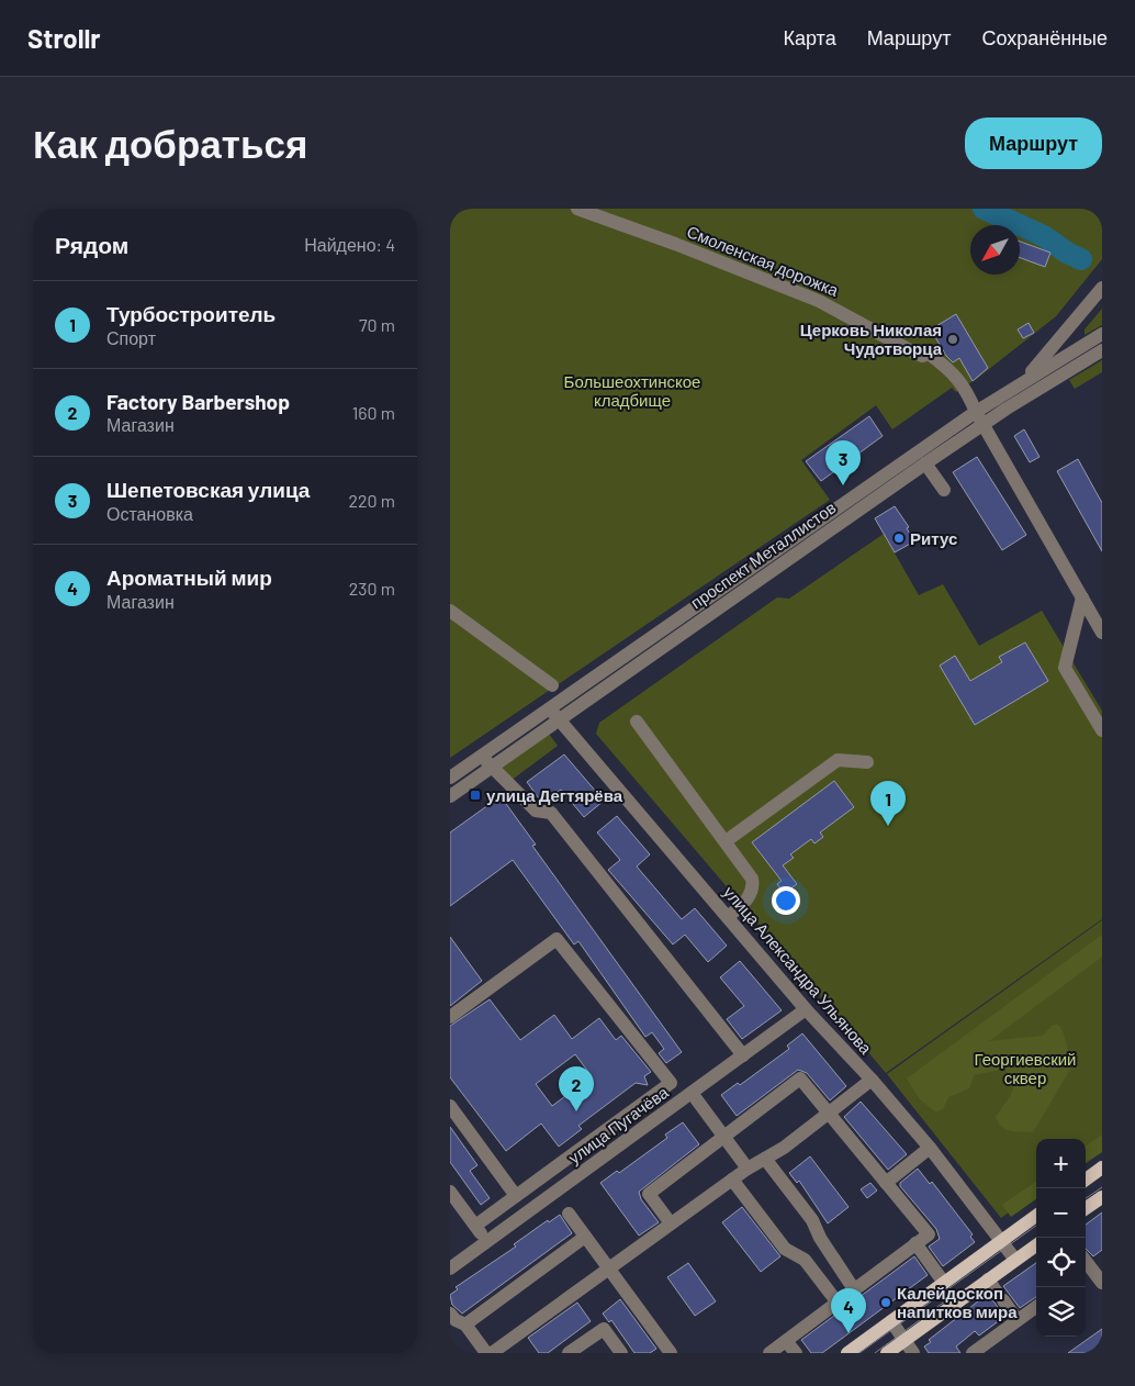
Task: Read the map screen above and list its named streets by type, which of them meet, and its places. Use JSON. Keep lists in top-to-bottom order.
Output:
{
  "streets": {
    "street": [
      "Смоленская дорожка",
      "проспект Металлистов",
      "улица Александра Ульянова",
      "улица Пугачёва"
    ]
  },
  "crossings": [
    ["Смоленская дорожка", "проспект Металлистов"],
    ["проспект Металлистов", "улица Александра Ульянова"],
    ["улица Александра Ульянова", "улица Пугачёва"]
  ],
  "parks": ["Большеохтинское кладбище", "Георгиевский сквер"],
  "places": {
    "other": ["Церковь Николая Чудотворца", "Ритус", "Калейдоскоп напитков мира"],
    "transit": ["улица Дегтярёва"]
  },
  "north": "bottom left",
  "page": {
    "header": "Strollr",
    "nav": ["Карта", "Маршрут", "Сохранённые"],
    "buttons": "Маршрут",
    "title": "Как добраться",
    "heading": ["Рядом", "Найдено: 4"],
    "list": [
      {
        "mark": "1",
        "name": "Турбостроитель",
        "note": "Спорт",
        "value": "70 m"
      },
      {
        "mark": "2",
        "name": "Factory Barbershop",
        "note": "Магазин",
        "value": "160 m"
      },
      {
        "mark": "3",
        "name": "Шепетовская улица",
        "note": "Остановка",
        "value": "220 m"
      },
      {
        "mark": "4",
        "name": "Ароматный мир",
        "note": "Магазин",
        "value": "230 m"
      }
    ],
    "pins": [
      "3",
      "1",
      "2",
      "4"
    ],
    "map_buttons": ["+", "−"]
  }
}
